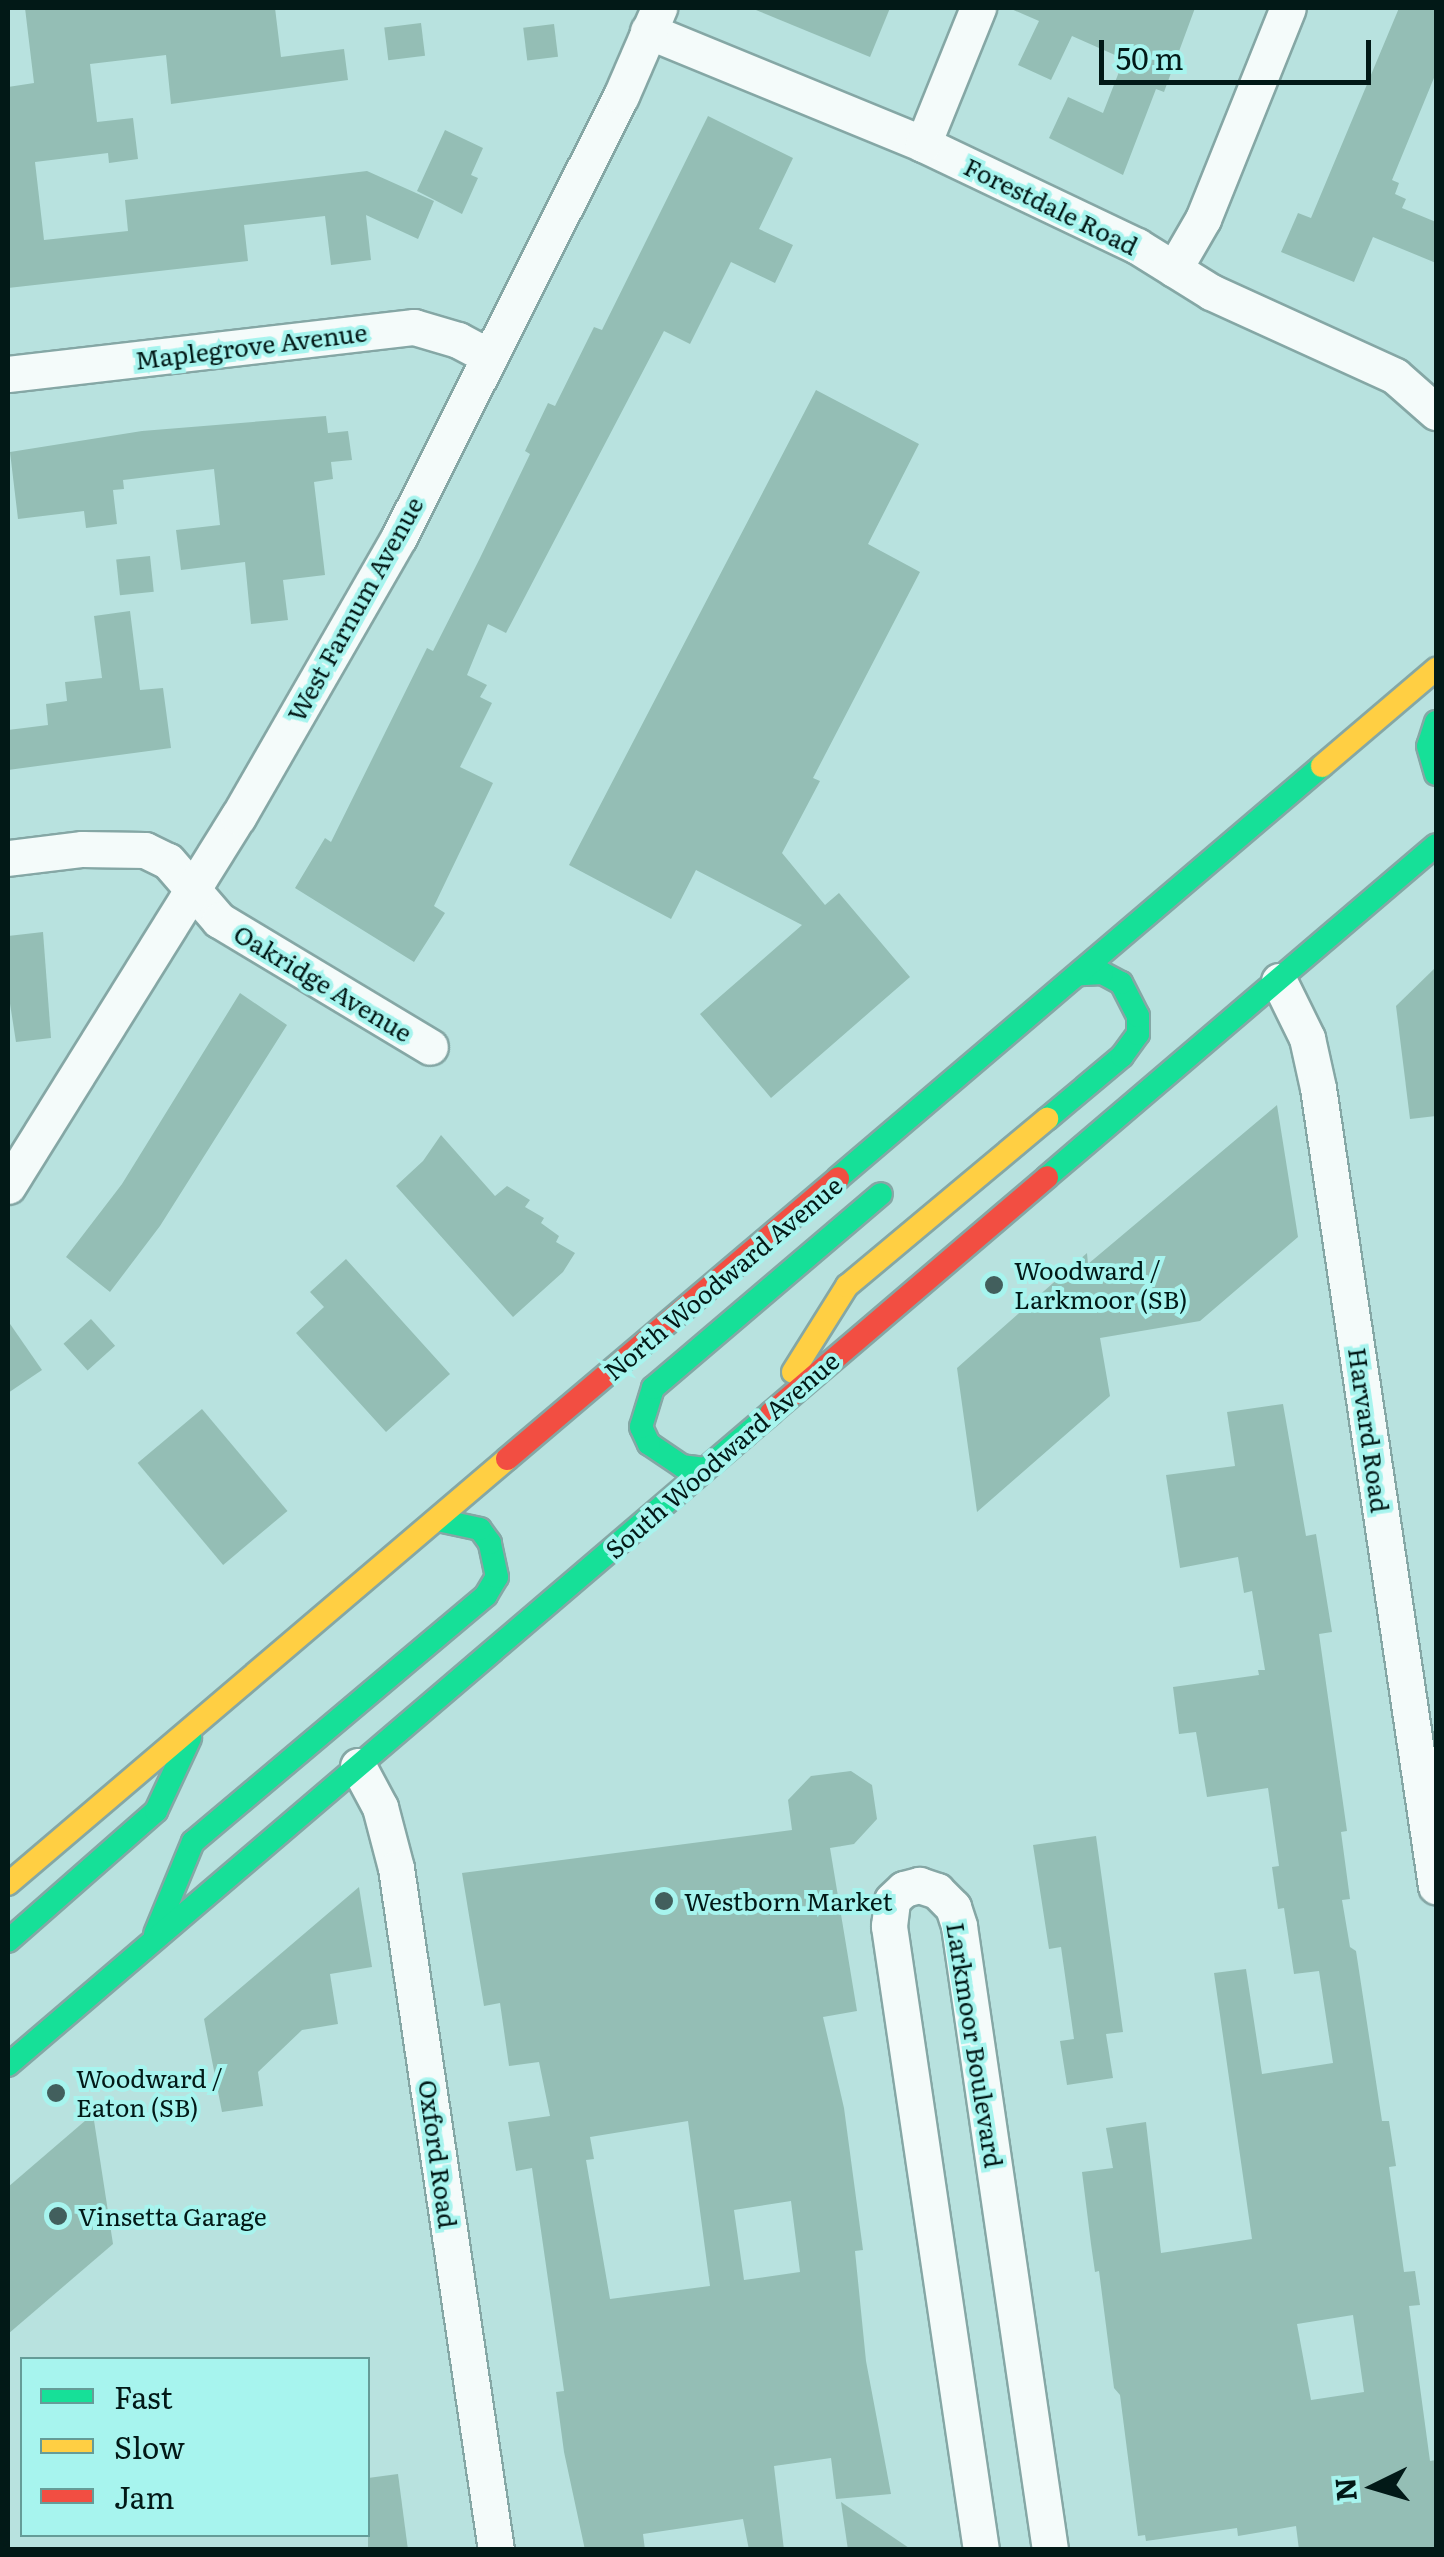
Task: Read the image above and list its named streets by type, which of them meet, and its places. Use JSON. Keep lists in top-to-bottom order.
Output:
{
  "streets": {
    "main road": ["North Woodward Avenue", "South Woodward Avenue"],
    "street": [
      "Forestdale Road",
      "Maplegrove Avenue",
      "West Farnum Avenue",
      "Oakridge Avenue",
      "Harvard Road",
      "Larkmoor Boulevard",
      "Oxford Road"
    ]
  },
  "crossings": [
    ["Forestdale Road", "West Farnum Avenue"],
    ["Maplegrove Avenue", "West Farnum Avenue"],
    ["West Farnum Avenue", "Oakridge Avenue"],
    ["Harvard Road", "South Woodward Avenue"],
    ["South Woodward Avenue", "Oxford Road"]
  ],
  "places": [
    "Woodward / Larkmoor (SB)",
    "Westborn Market",
    "Woodward / Eaton (SB)",
    "Vinsetta Garage"
  ],
  "legend": ["Fast", "Slow", "Jam"],
  "scale_bar": "50 m",
  "north": "left"
}
